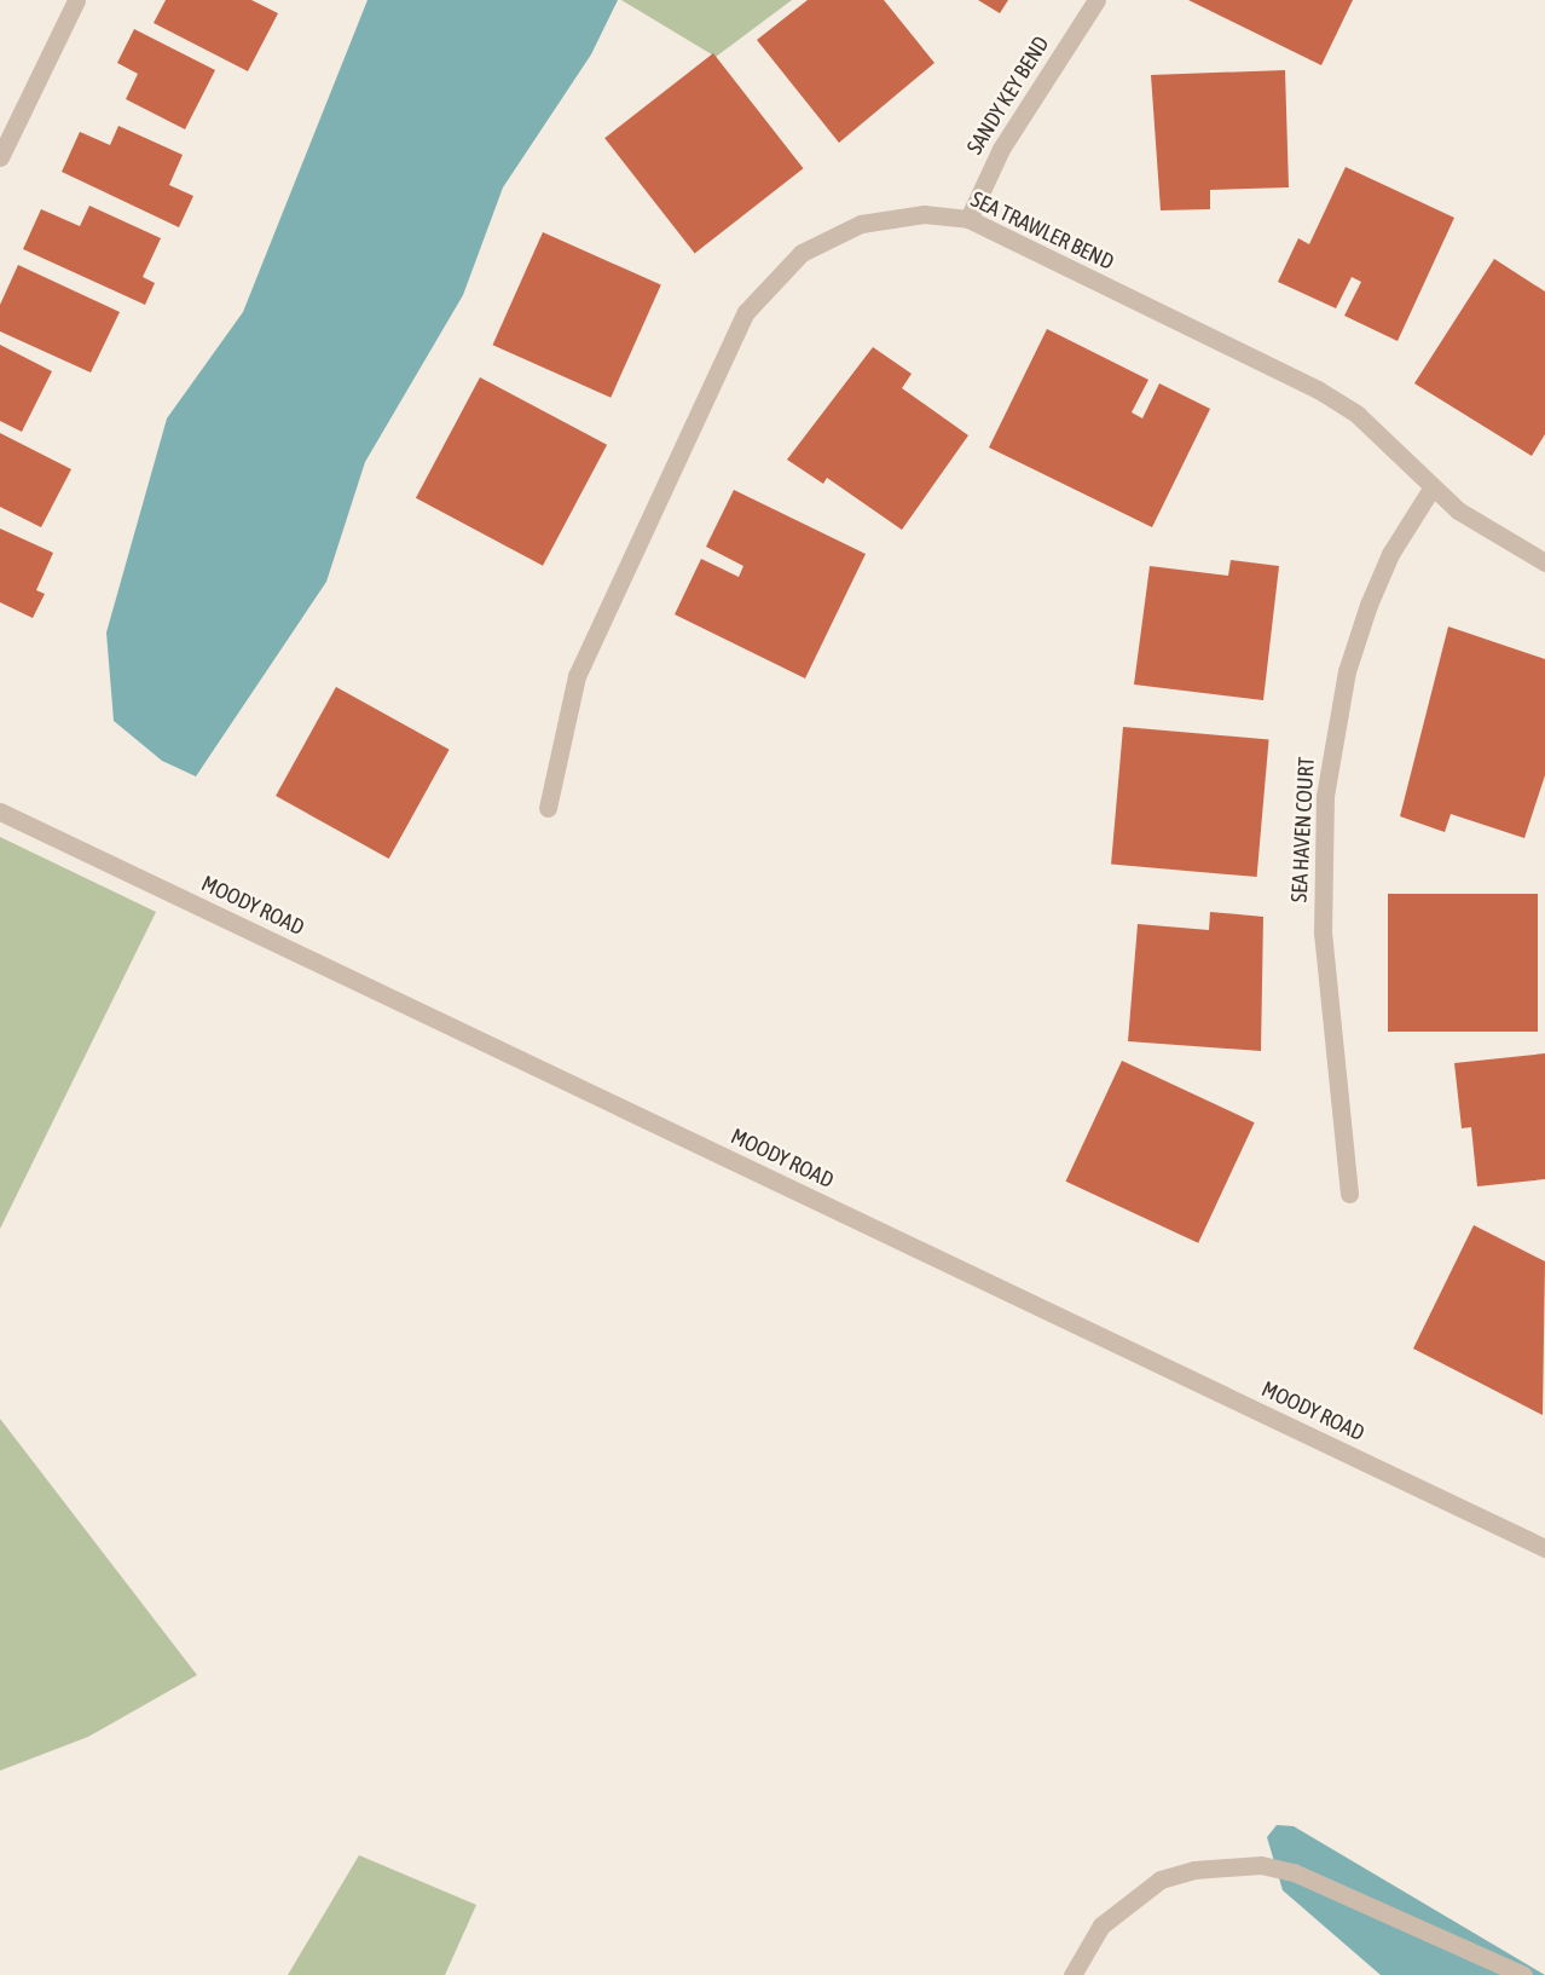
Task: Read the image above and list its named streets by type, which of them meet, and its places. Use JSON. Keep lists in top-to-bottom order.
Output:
{
  "streets": {
    "street": [
      "SANDY KEY BEND",
      "SEA TRAWLER BEND",
      "SEA HAVEN COURT",
      "MOODY ROAD"
    ]
  },
  "crossings": [
    ["SANDY KEY BEND", "SEA TRAWLER BEND"],
    ["SEA TRAWLER BEND", "SEA HAVEN COURT"]
  ]
}
